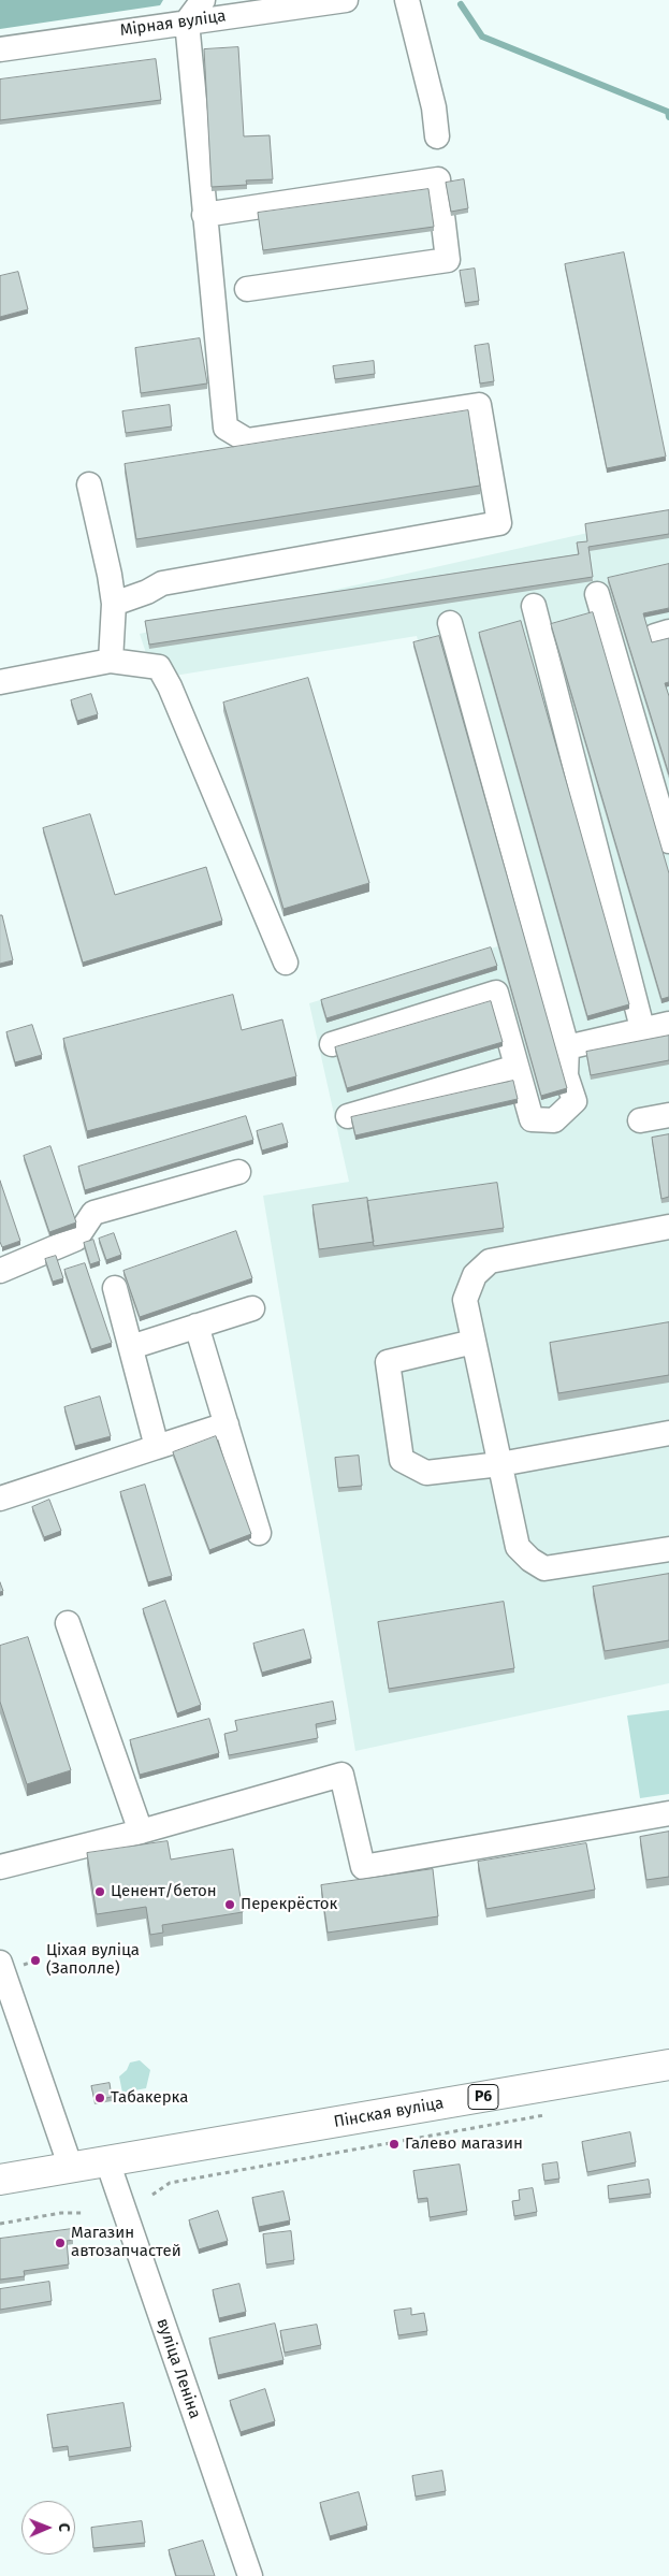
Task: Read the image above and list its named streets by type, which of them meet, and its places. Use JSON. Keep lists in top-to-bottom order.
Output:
{
  "streets": {
    "main road": ["Р6", "Пінская вуліца"],
    "street": ["Мірная вуліца", "вуліца Леніна"]
  },
  "crossings": [
    ["Р6", "Пінская вуліца"],
    ["Р6", "вуліца Леніна"],
    ["Пінская вуліца", "вуліца Леніна"]
  ],
  "places": [
    "Ценент/бетон",
    "Перекрёсток",
    "Ціхая вуліца (Заполле)",
    "Табакерка",
    "Галево магазин",
    "Магазин автозапчастей"
  ],
  "north": "right"
}
